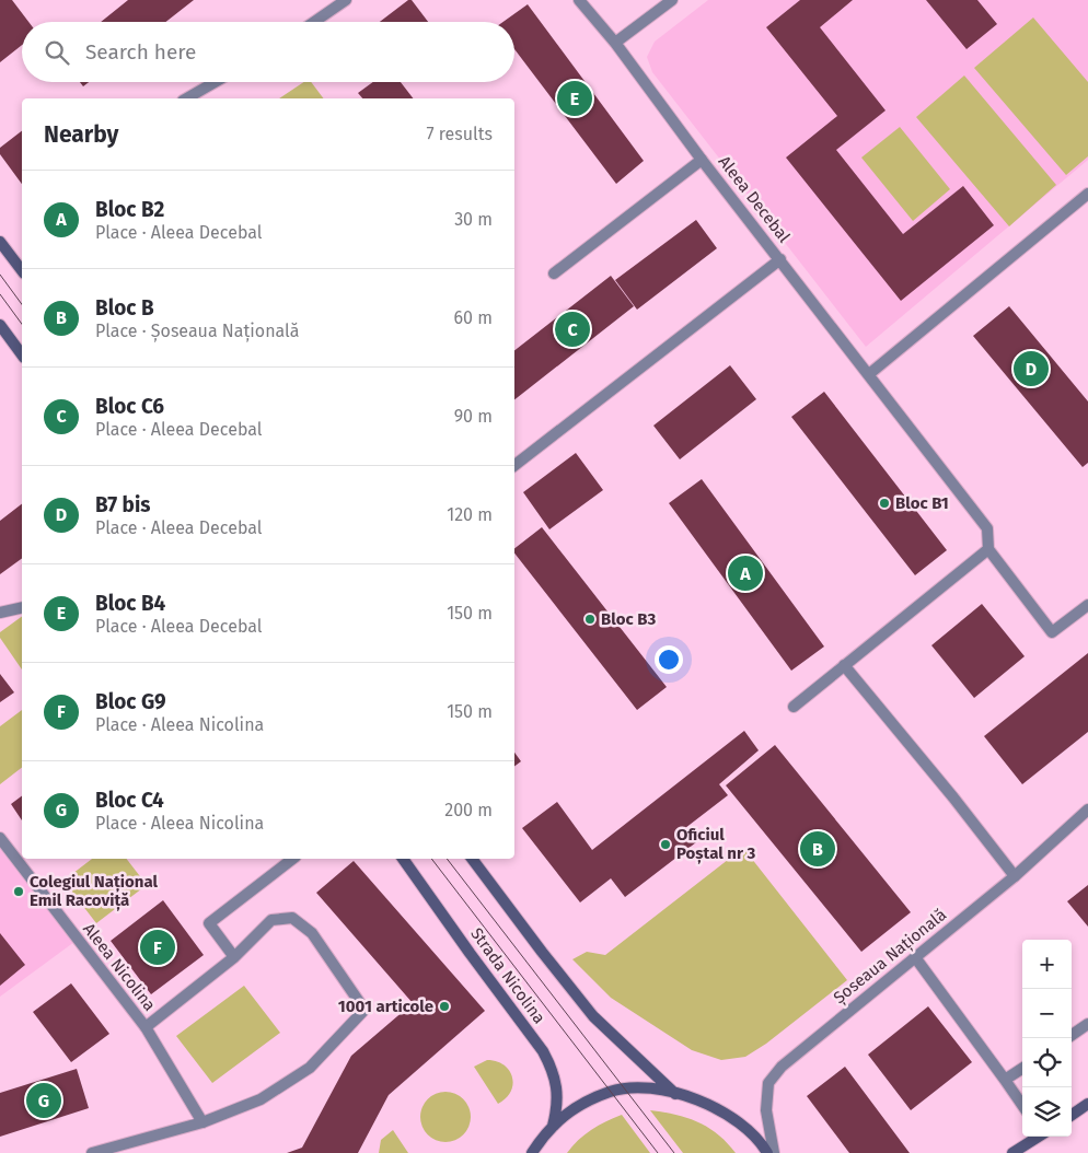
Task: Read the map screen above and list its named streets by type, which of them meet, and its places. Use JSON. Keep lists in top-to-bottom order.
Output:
{
  "streets": {
    "main road": ["Strada Nicolina"],
    "street": ["Aleea Decebal", "Șoseaua Națională", "Aleea Nicolina"]
  },
  "places": [
    "Bloc B1",
    "Bloc B3",
    "Oficiul Poștal nr 3",
    "Colegiul Național Emil Racoviță",
    "1001 articole"
  ],
  "page": {
    "search": "Search here",
    "pins": [
      "E",
      "C",
      "D",
      "A",
      "B",
      "F",
      "G"
    ],
    "heading": ["Nearby", "7 results"],
    "list": [
      {
        "mark": "A",
        "name": "Bloc B2",
        "note": "Place · Aleea Decebal",
        "value": "30 m"
      },
      {
        "mark": "B",
        "name": "Bloc B",
        "note": "Place · Șoseaua Națională",
        "value": "60 m"
      },
      {
        "mark": "C",
        "name": "Bloc C6",
        "note": "Place · Aleea Decebal",
        "value": "90 m"
      },
      {
        "mark": "D",
        "name": "B7 bis",
        "note": "Place · Aleea Decebal",
        "value": "120 m"
      },
      {
        "mark": "E",
        "name": "Bloc B4",
        "note": "Place · Aleea Decebal",
        "value": "150 m"
      },
      {
        "mark": "F",
        "name": "Bloc G9",
        "note": "Place · Aleea Nicolina",
        "value": "150 m"
      },
      {
        "mark": "G",
        "name": "Bloc C4",
        "note": "Place · Aleea Nicolina",
        "value": "200 m"
      }
    ],
    "map_buttons": ["+", "−"]
  }
}
